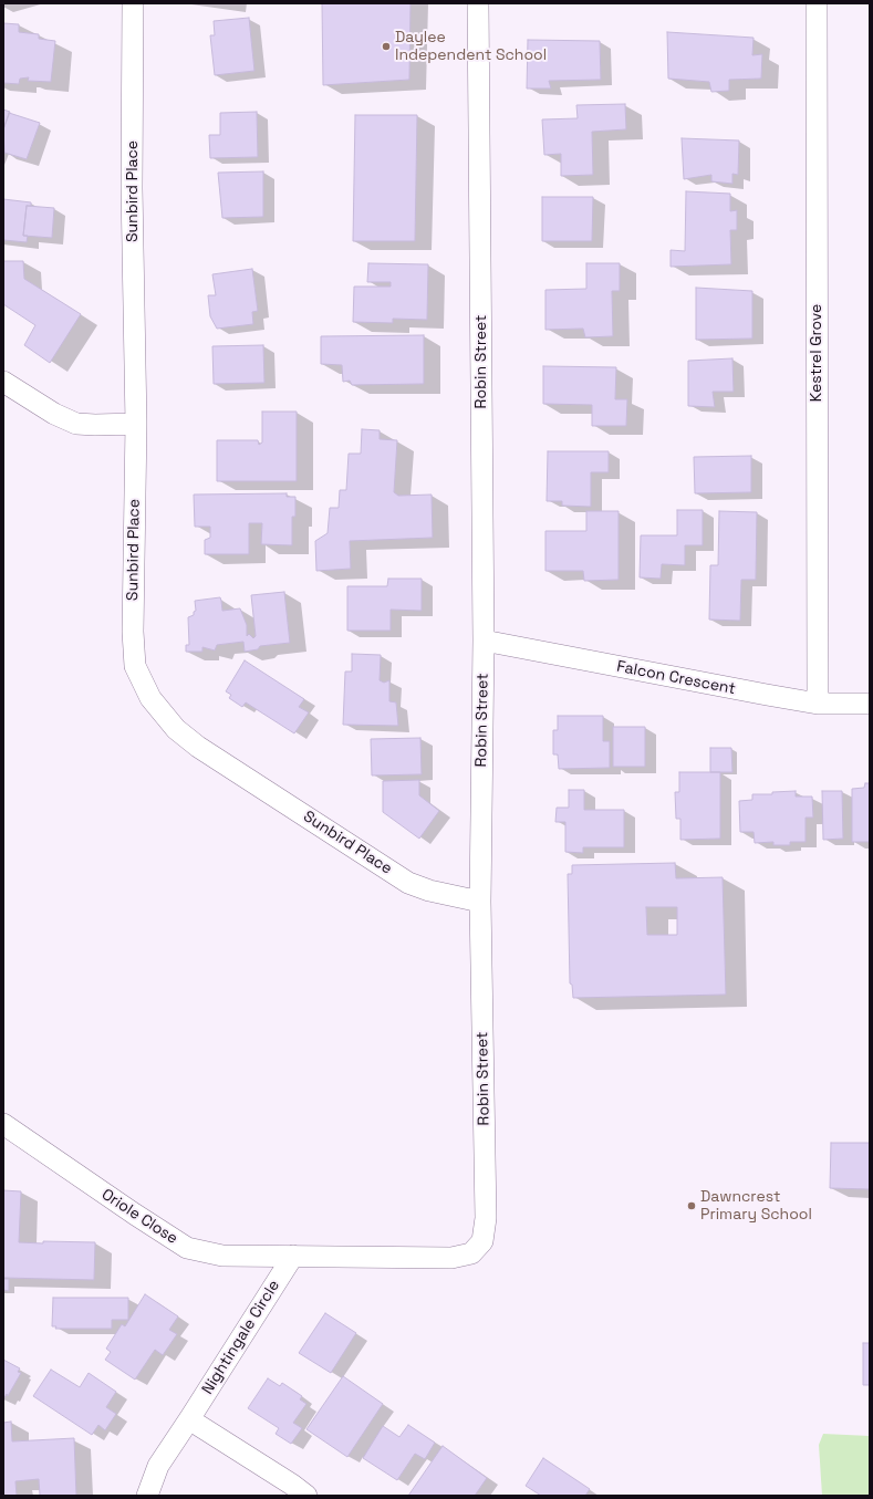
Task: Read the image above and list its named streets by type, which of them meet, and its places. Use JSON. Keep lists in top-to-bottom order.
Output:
{
  "streets": {
    "street": [
      "Sunbird Place",
      "Kestrel Grove",
      "Robin Street",
      "Falcon Crescent",
      "Oriole Close",
      "Nightingale Circle"
    ]
  },
  "crossings": [
    ["Sunbird Place", "Robin Street"],
    ["Kestrel Grove", "Falcon Crescent"],
    ["Robin Street", "Falcon Crescent"],
    ["Robin Street", "Oriole Close"],
    ["Robin Street", "Nightingale Circle"],
    ["Oriole Close", "Nightingale Circle"]
  ],
  "places": ["Daylee Independent School", "Dawncrest Primary School"]
}
